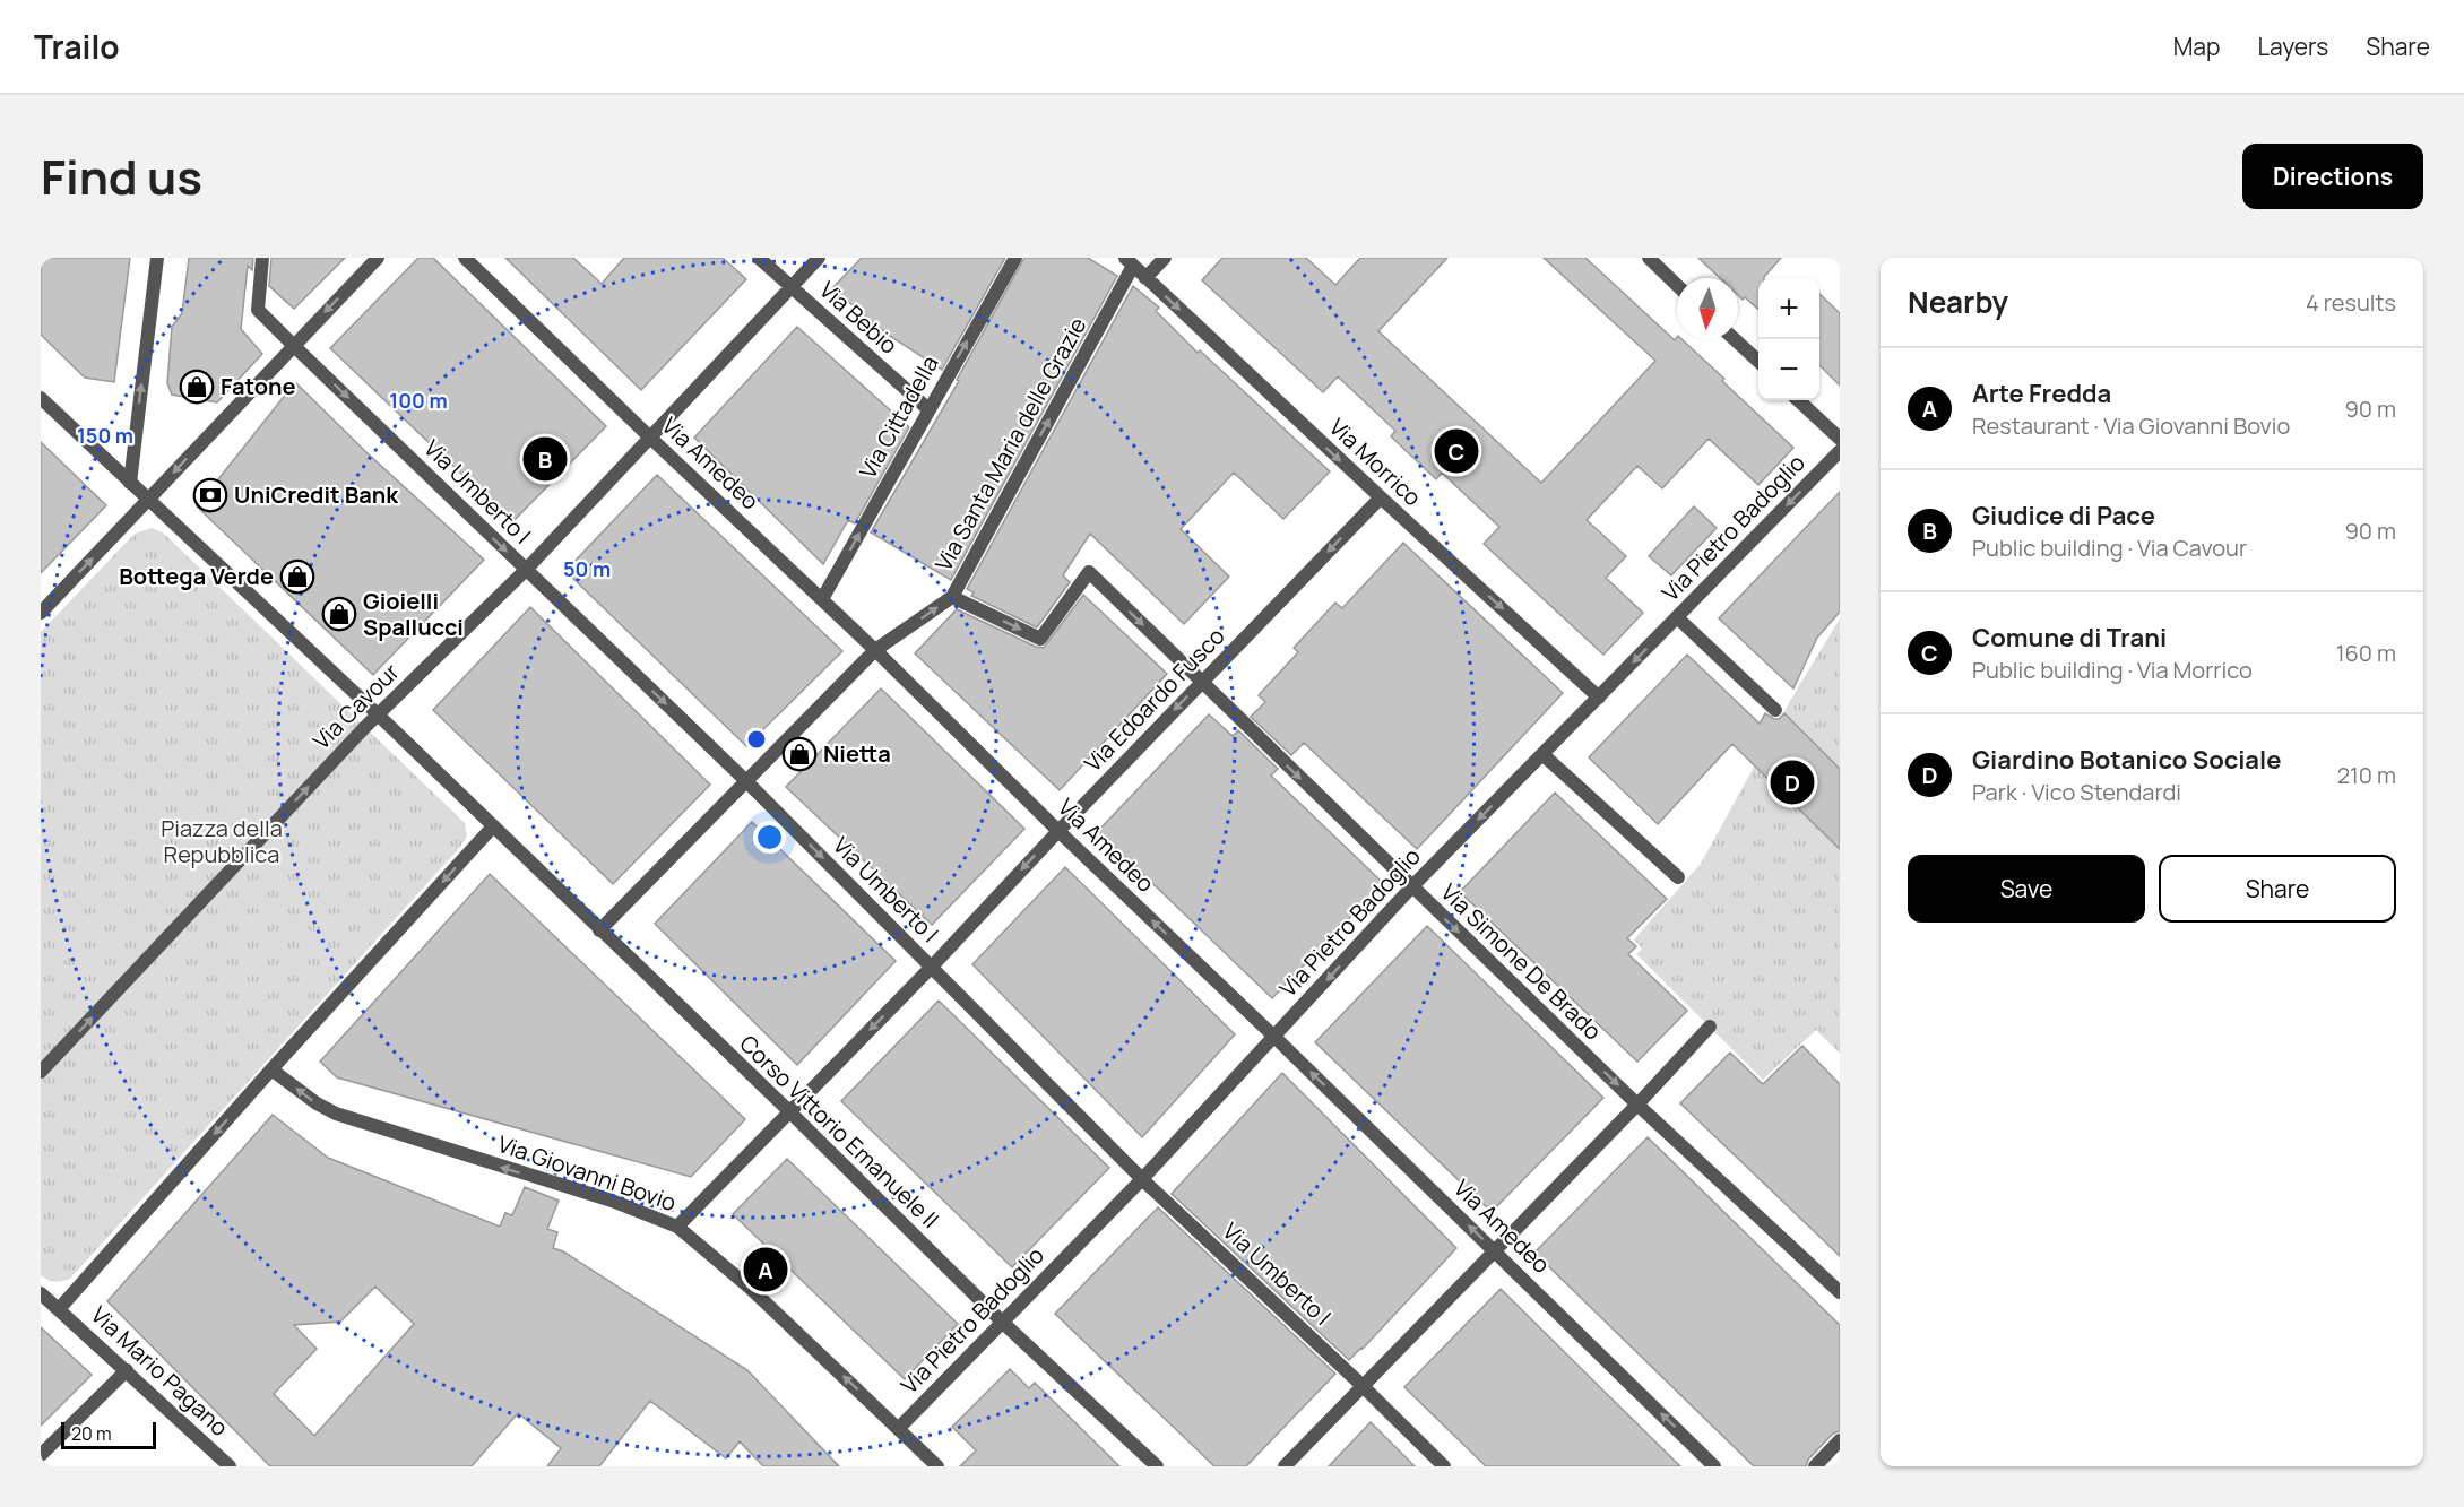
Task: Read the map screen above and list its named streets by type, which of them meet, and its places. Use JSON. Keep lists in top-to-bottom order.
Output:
{
  "streets": {
    "street": [
      "Via Bebio",
      "Via Cittadella",
      "Via Santa Maria delle Grazie",
      "Via Morrico",
      "Via Amedeo",
      "Via Umberto I",
      "Via Pietro Badoglio",
      "Via Edoardo Fusco",
      "Via Cavour",
      "Via Simone De Brado",
      "Corso Vittorio Emanuele II",
      "Via Giovanni Bovio",
      "Via Mario Pagano"
    ]
  },
  "crossings": [
    ["Via Bebio", "Via Cittadella"],
    ["Via Bebio", "Via Cavour"],
    ["Via Cittadella", "Via Amedeo"],
    ["Via Santa Maria delle Grazie", "Via Morrico"],
    ["Via Santa Maria delle Grazie", "Via Amedeo"],
    ["Via Santa Maria delle Grazie", "Via Umberto I"],
    ["Via Santa Maria delle Grazie", "Via Simone De Brado"],
    ["Via Santa Maria delle Grazie", "Corso Vittorio Emanuele II"],
    ["Via Morrico", "Via Pietro Badoglio"],
    ["Via Morrico", "Via Edoardo Fusco"],
    ["Via Amedeo", "Via Pietro Badoglio"],
    ["Via Amedeo", "Via Edoardo Fusco"],
    ["Via Amedeo", "Via Cavour"],
    ["Via Umberto I", "Via Pietro Badoglio"],
    ["Via Umberto I", "Via Edoardo Fusco"],
    ["Via Umberto I", "Via Cavour"],
    ["Via Pietro Badoglio", "Via Simone De Brado"],
    ["Via Pietro Badoglio", "Corso Vittorio Emanuele II"],
    ["Via Pietro Badoglio", "Via Giovanni Bovio"],
    ["Via Edoardo Fusco", "Via Simone De Brado"],
    ["Via Edoardo Fusco", "Corso Vittorio Emanuele II"],
    ["Via Edoardo Fusco", "Via Giovanni Bovio"]
  ],
  "one_way": [
    "Via Cittadella",
    "Via Santa Maria delle Grazie",
    "Via Morrico",
    "Via Amedeo",
    "Via Umberto I",
    "Via Pietro Badoglio",
    "Via Edoardo Fusco",
    "Via Cavour",
    "Via Simone De Brado",
    "Via Giovanni Bovio"
  ],
  "parks": ["Piazza della Repubblica"],
  "places": {
    "shop": [
      "Fatone",
      "Bottega Verde",
      "Gioielli Spallucci",
      "Nietta"
    ],
    "bank": ["UniCredit Bank"]
  },
  "scale_bar": "20 m",
  "north": "bottom",
  "page": {
    "header": "Trailo",
    "nav": ["Map", "Layers", "Share"],
    "title": "Find us",
    "buttons": [
      "Directions",
      ["Save", "Share"]
    ],
    "heading": ["Nearby", "4 results"],
    "map_buttons": ["+", "−"],
    "list": [
      {
        "mark": "A",
        "name": "Arte Fredda",
        "note": "Restaurant · Via Giovanni Bovio",
        "value": "90 m"
      },
      {
        "mark": "B",
        "name": "Giudice di Pace",
        "note": "Public building · Via Cavour",
        "value": "90 m"
      },
      {
        "mark": "C",
        "name": "Comune di Trani",
        "note": "Public building · Via Morrico",
        "value": "160 m"
      },
      {
        "mark": "D",
        "name": "Giardino Botanico Sociale",
        "note": "Park · Vico Stendardi",
        "value": "210 m"
      }
    ],
    "pins": [
      "C",
      "B",
      "D",
      "A"
    ],
    "scale": "20 m"
  },
  "rings": ["100 m", "150 m", "50 m"]
}
